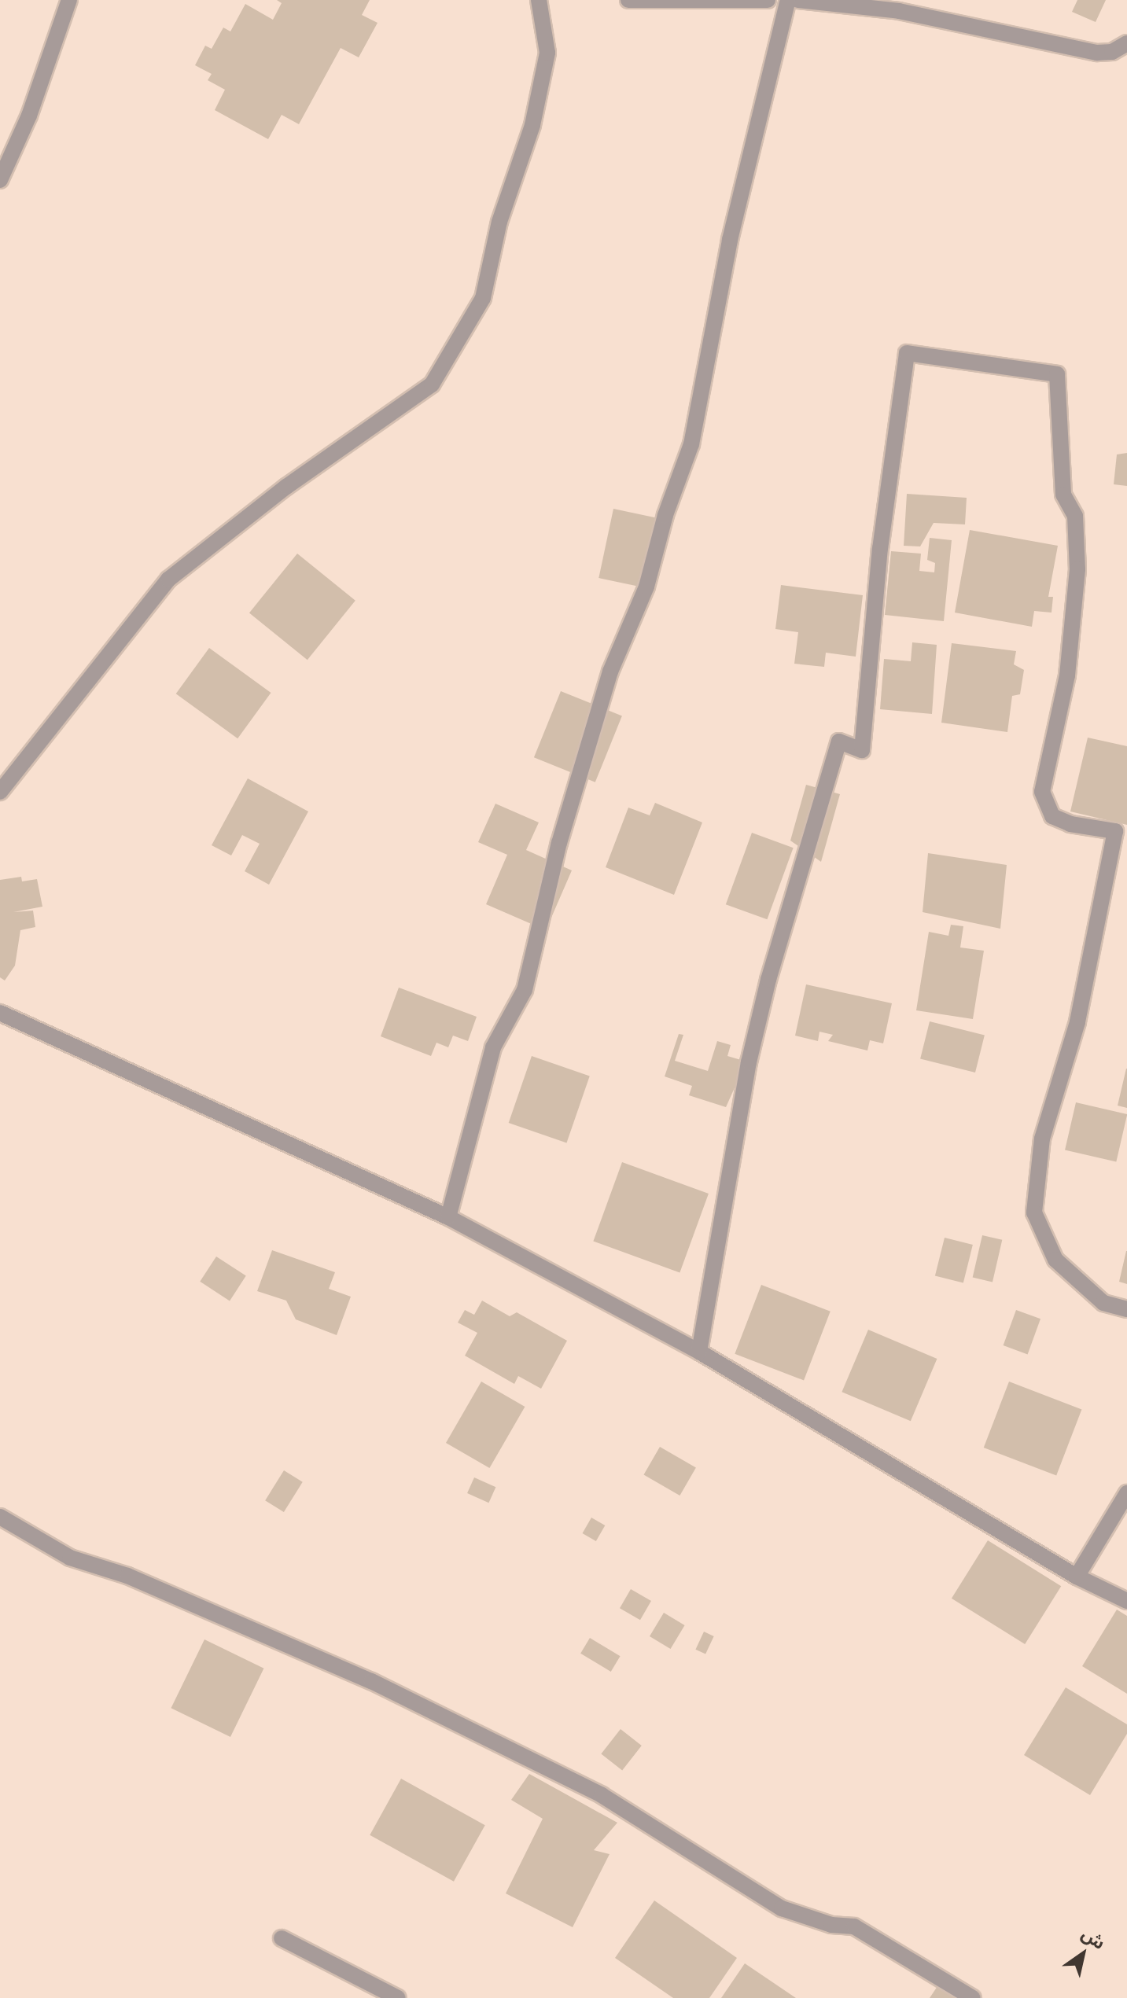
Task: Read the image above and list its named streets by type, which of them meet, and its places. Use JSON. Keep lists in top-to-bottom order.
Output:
{
  "north": "top right"
}
